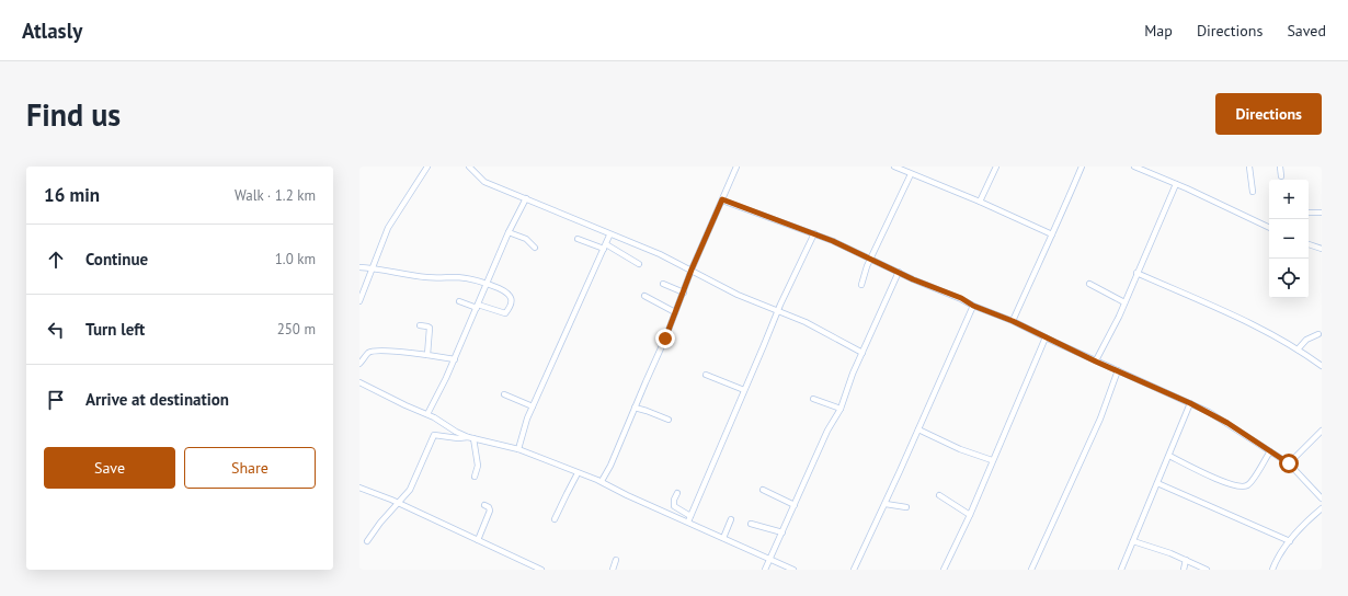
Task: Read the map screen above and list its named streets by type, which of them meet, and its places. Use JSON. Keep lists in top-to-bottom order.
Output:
{
  "page": {
    "header": "Atlasly",
    "nav": ["Map", "Directions", "Saved"],
    "buttons": [
      "Directions",
      ["Save", "Share"]
    ],
    "title": "Find us",
    "heading": ["16 min", "Walk · 1.2 km"],
    "map_buttons": ["+", "−"],
    "list": [
      ["Continue", "1.0 km"],
      ["Turn left", "250 m"],
      "Arrive at destination"
    ]
  }
}
